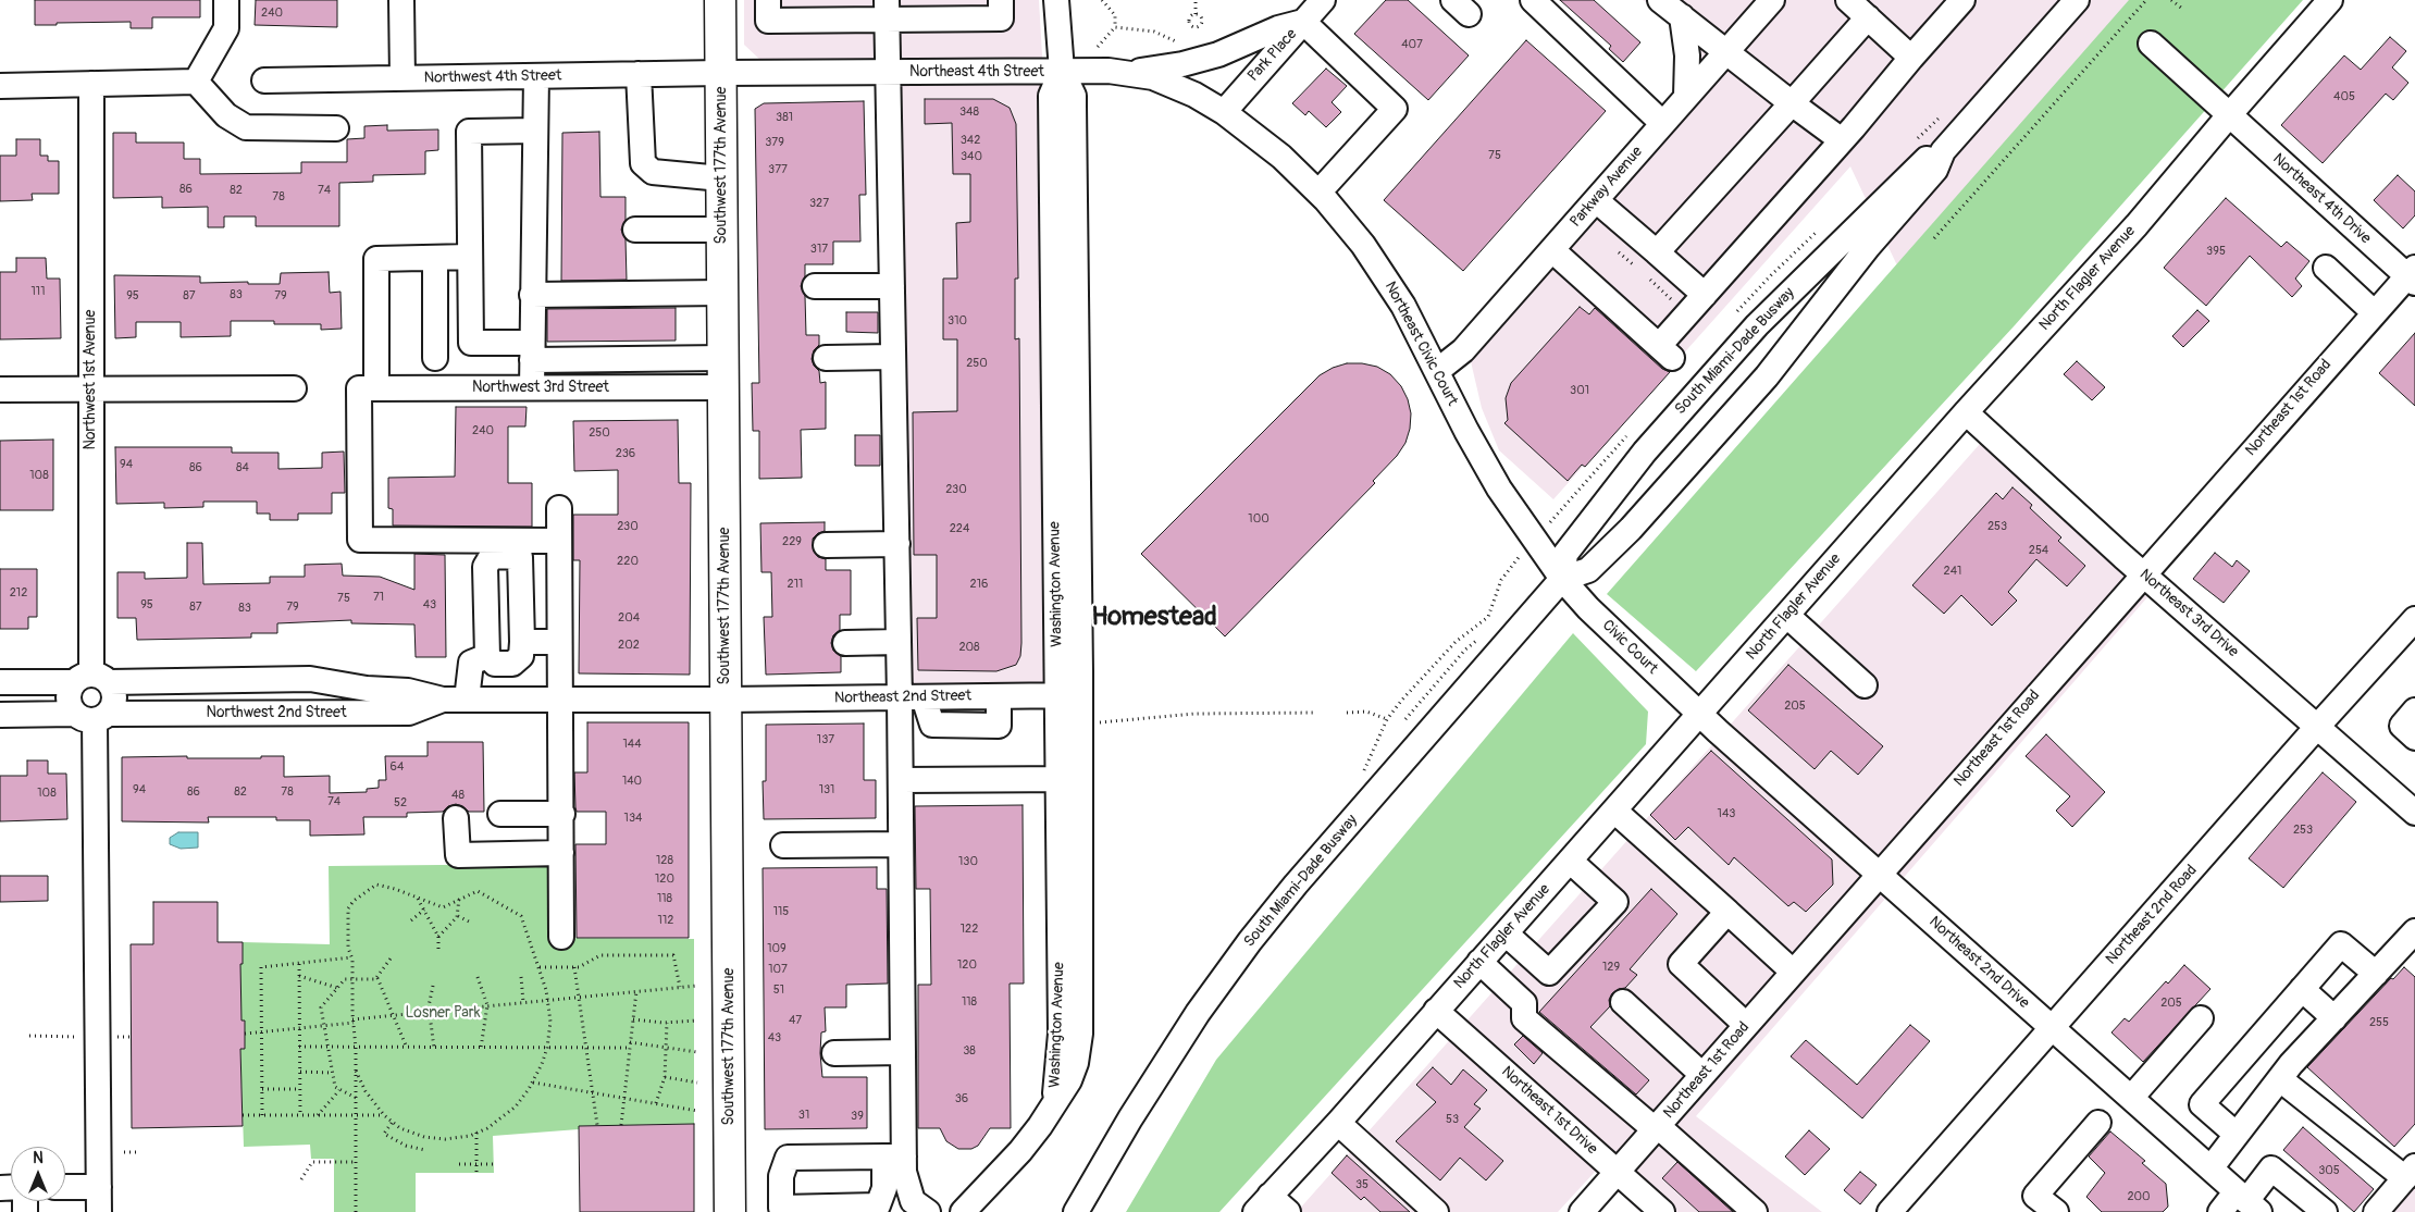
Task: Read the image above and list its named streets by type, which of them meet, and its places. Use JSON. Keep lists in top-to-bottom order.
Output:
{
  "streets": {
    "main road": ["Southwest 177th Avenue"],
    "street": [
      "Park Place",
      "Northeast 4th Street",
      "Northwest 4th Street",
      "Parkway Avenue",
      "Northeast 4th Drive",
      "North Flagler Avenue",
      "Northeast Civic Court",
      "South Miami-Dade Busway",
      "Northwest 1st Avenue",
      "Northwest 3rd Street",
      "Northeast 1st Road",
      "Washington Avenue",
      "Northeast 3rd Drive",
      "Civic Court",
      "Northeast 2nd Street",
      "Northwest 2nd Street",
      "Northeast 2nd Road",
      "Northeast 2nd Drive",
      "Northeast 1st Drive"
    ]
  },
  "crossings": [
    ["Park Place", "Northeast 4th Street"],
    ["Park Place", "Northeast Civic Court"],
    ["Northeast 4th Street", "Northwest 4th Street"],
    ["Northeast 4th Street", "Southwest 177th Avenue"],
    ["Northeast 4th Street", "Northeast Civic Court"],
    ["Northeast 4th Street", "Washington Avenue"],
    ["Northwest 4th Street", "Southwest 177th Avenue"],
    ["Southwest 177th Avenue", "Northwest 3rd Street"],
    ["Southwest 177th Avenue", "Northeast 2nd Street"],
    ["Southwest 177th Avenue", "Northwest 2nd Street"],
    ["Parkway Avenue", "Northeast Civic Court"],
    ["Northeast 4th Drive", "North Flagler Avenue"],
    ["Northeast 4th Drive", "Northeast 1st Road"],
    ["North Flagler Avenue", "Northeast 3rd Drive"],
    ["North Flagler Avenue", "Civic Court"],
    ["North Flagler Avenue", "Northeast 2nd Drive"],
    ["North Flagler Avenue", "Northeast 1st Drive"],
    ["Northeast Civic Court", "South Miami-Dade Busway"],
    ["Northeast Civic Court", "Civic Court"],
    ["South Miami-Dade Busway", "Civic Court"],
    ["Northwest 1st Avenue", "Northwest 2nd Street"],
    ["Northeast 1st Road", "Northeast 3rd Drive"],
    ["Northeast 1st Road", "Northeast 2nd Drive"],
    ["Northeast 1st Road", "Northeast 1st Drive"],
    ["Washington Avenue", "Northeast 2nd Street"],
    ["Northeast 3rd Drive", "Northeast 2nd Road"],
    ["Civic Court", "Northeast 2nd Drive"],
    ["Northeast 2nd Street", "Northwest 2nd Street"],
    ["Northeast 2nd Road", "Northeast 2nd Drive"]
  ],
  "districts": ["Homestead"],
  "parks": ["Losner Park"],
  "house_numbers": [
    "240",
    "407",
    "405",
    "348",
    "381",
    "342",
    "379",
    "75",
    "340",
    "377",
    "86",
    "82",
    "74",
    "78",
    "327",
    "317",
    "395",
    "111",
    "83",
    "95",
    "87",
    "79",
    "310",
    "250",
    "301",
    "240",
    "250",
    "236",
    "94",
    "86",
    "84",
    "108",
    "230",
    "100",
    "230",
    "253",
    "224",
    "229",
    "254",
    "220",
    "241",
    "211",
    "216",
    "212",
    "71",
    "75",
    "95",
    "43",
    "87",
    "79",
    "83",
    "204",
    "202",
    "208",
    "205",
    "137",
    "144",
    "64",
    "140",
    "94",
    "131",
    "86",
    "82",
    "78",
    "108",
    "48",
    "74",
    "52",
    "143",
    "134",
    "253",
    "128",
    "130",
    "120",
    "118",
    "115",
    "112",
    "122",
    "109",
    "120",
    "129",
    "107",
    "51",
    "118",
    "205",
    "47",
    "255",
    "43",
    "38",
    "36",
    "31",
    "39",
    "53",
    "305",
    "35",
    "200"
  ],
  "north": "top"
}
